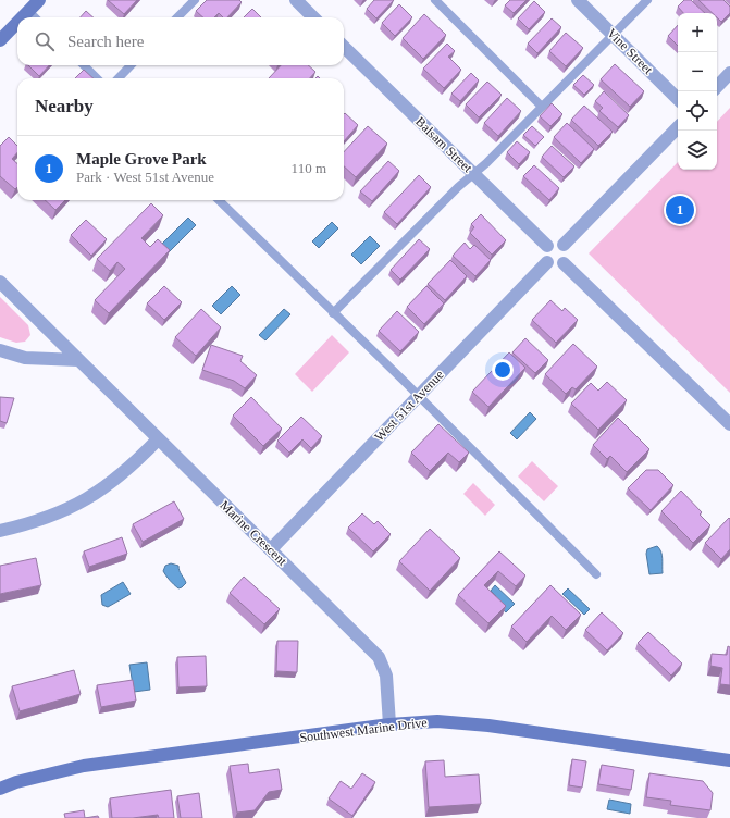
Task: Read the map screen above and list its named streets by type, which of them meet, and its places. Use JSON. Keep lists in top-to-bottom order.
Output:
{
  "streets": {
    "main road": ["Southwest Marine Drive"],
    "street": [
      "Vine Street",
      "Balsam Street",
      "West 51st Avenue",
      "Marine Crescent"
    ]
  },
  "crossings": [
    ["Balsam Street", "West 51st Avenue"],
    ["West 51st Avenue", "Marine Crescent"],
    ["Marine Crescent", "Southwest Marine Drive"]
  ],
  "page": {
    "map_buttons": ["+", "−"],
    "search": "Search here",
    "heading": "Nearby",
    "list": [
      {
        "mark": "1",
        "name": "Maple Grove Park",
        "note": "Park · West 51st Avenue",
        "value": "110 m"
      }
    ],
    "pins": "1"
  }
}
